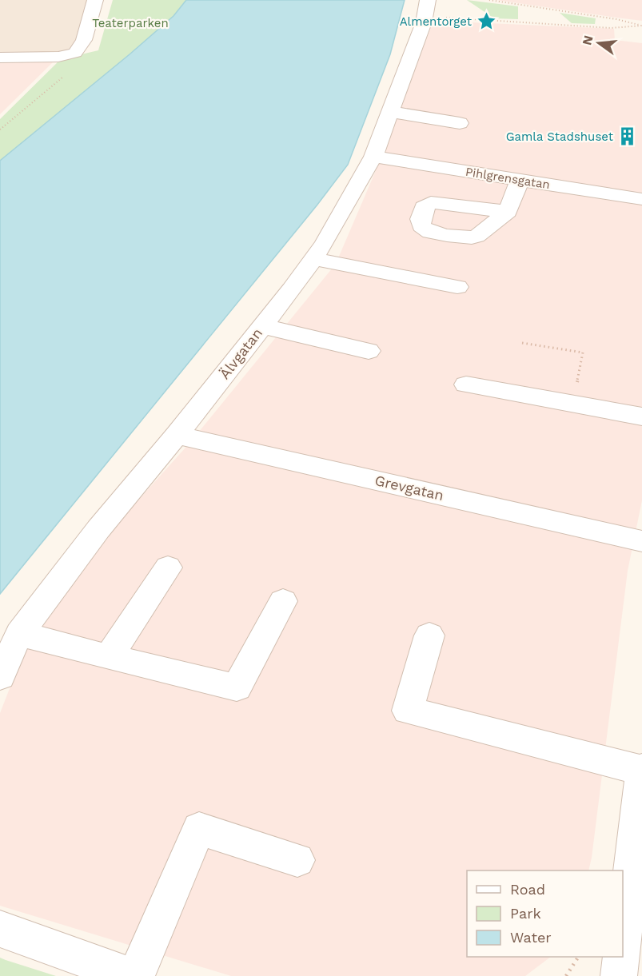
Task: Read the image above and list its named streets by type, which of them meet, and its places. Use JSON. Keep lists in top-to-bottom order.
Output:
{
  "streets": {
    "street": ["Pihlgrensgatan", "Älvgatan", "Grevgatan"]
  },
  "crossings": [
    ["Pihlgrensgatan", "Älvgatan"],
    ["Älvgatan", "Grevgatan"]
  ],
  "parks": ["Teaterparken"],
  "places": {
    "place": ["Almentorget"],
    "building": ["Gamla Stadshuset"]
  },
  "legend": ["Road", "Park", "Water"],
  "north": "left"
}
